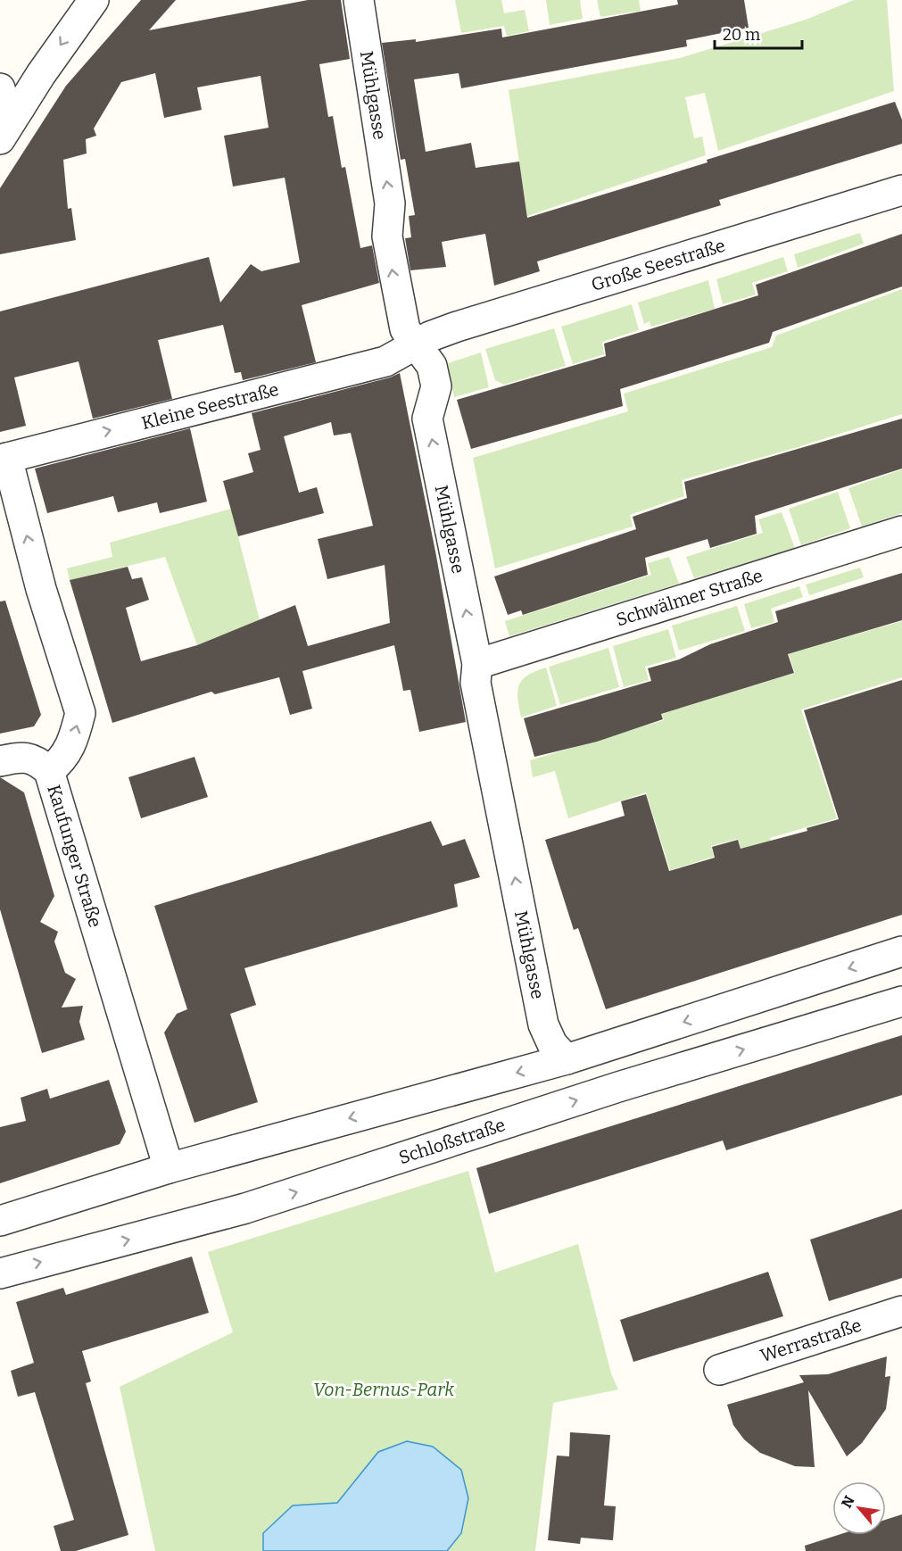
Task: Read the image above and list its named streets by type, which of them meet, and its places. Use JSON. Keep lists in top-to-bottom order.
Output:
{
  "streets": {
    "street": [
      "Mühlgasse",
      "Große Seestraße",
      "Kleine Seestraße",
      "Schwälmer Straße",
      "Kaufunger Straße",
      "Schloßstraße",
      "Werrastraße"
    ]
  },
  "crossings": [
    ["Mühlgasse", "Große Seestraße"],
    ["Mühlgasse", "Kleine Seestraße"],
    ["Mühlgasse", "Schwälmer Straße"],
    ["Große Seestraße", "Kleine Seestraße"],
    ["Kleine Seestraße", "Kaufunger Straße"]
  ],
  "one_way": ["Mühlgasse", "Kleine Seestraße", "Kaufunger Straße"],
  "parks": ["Von-Bernus-Park"],
  "scale_bar": "20 m",
  "north": "top left"
}
